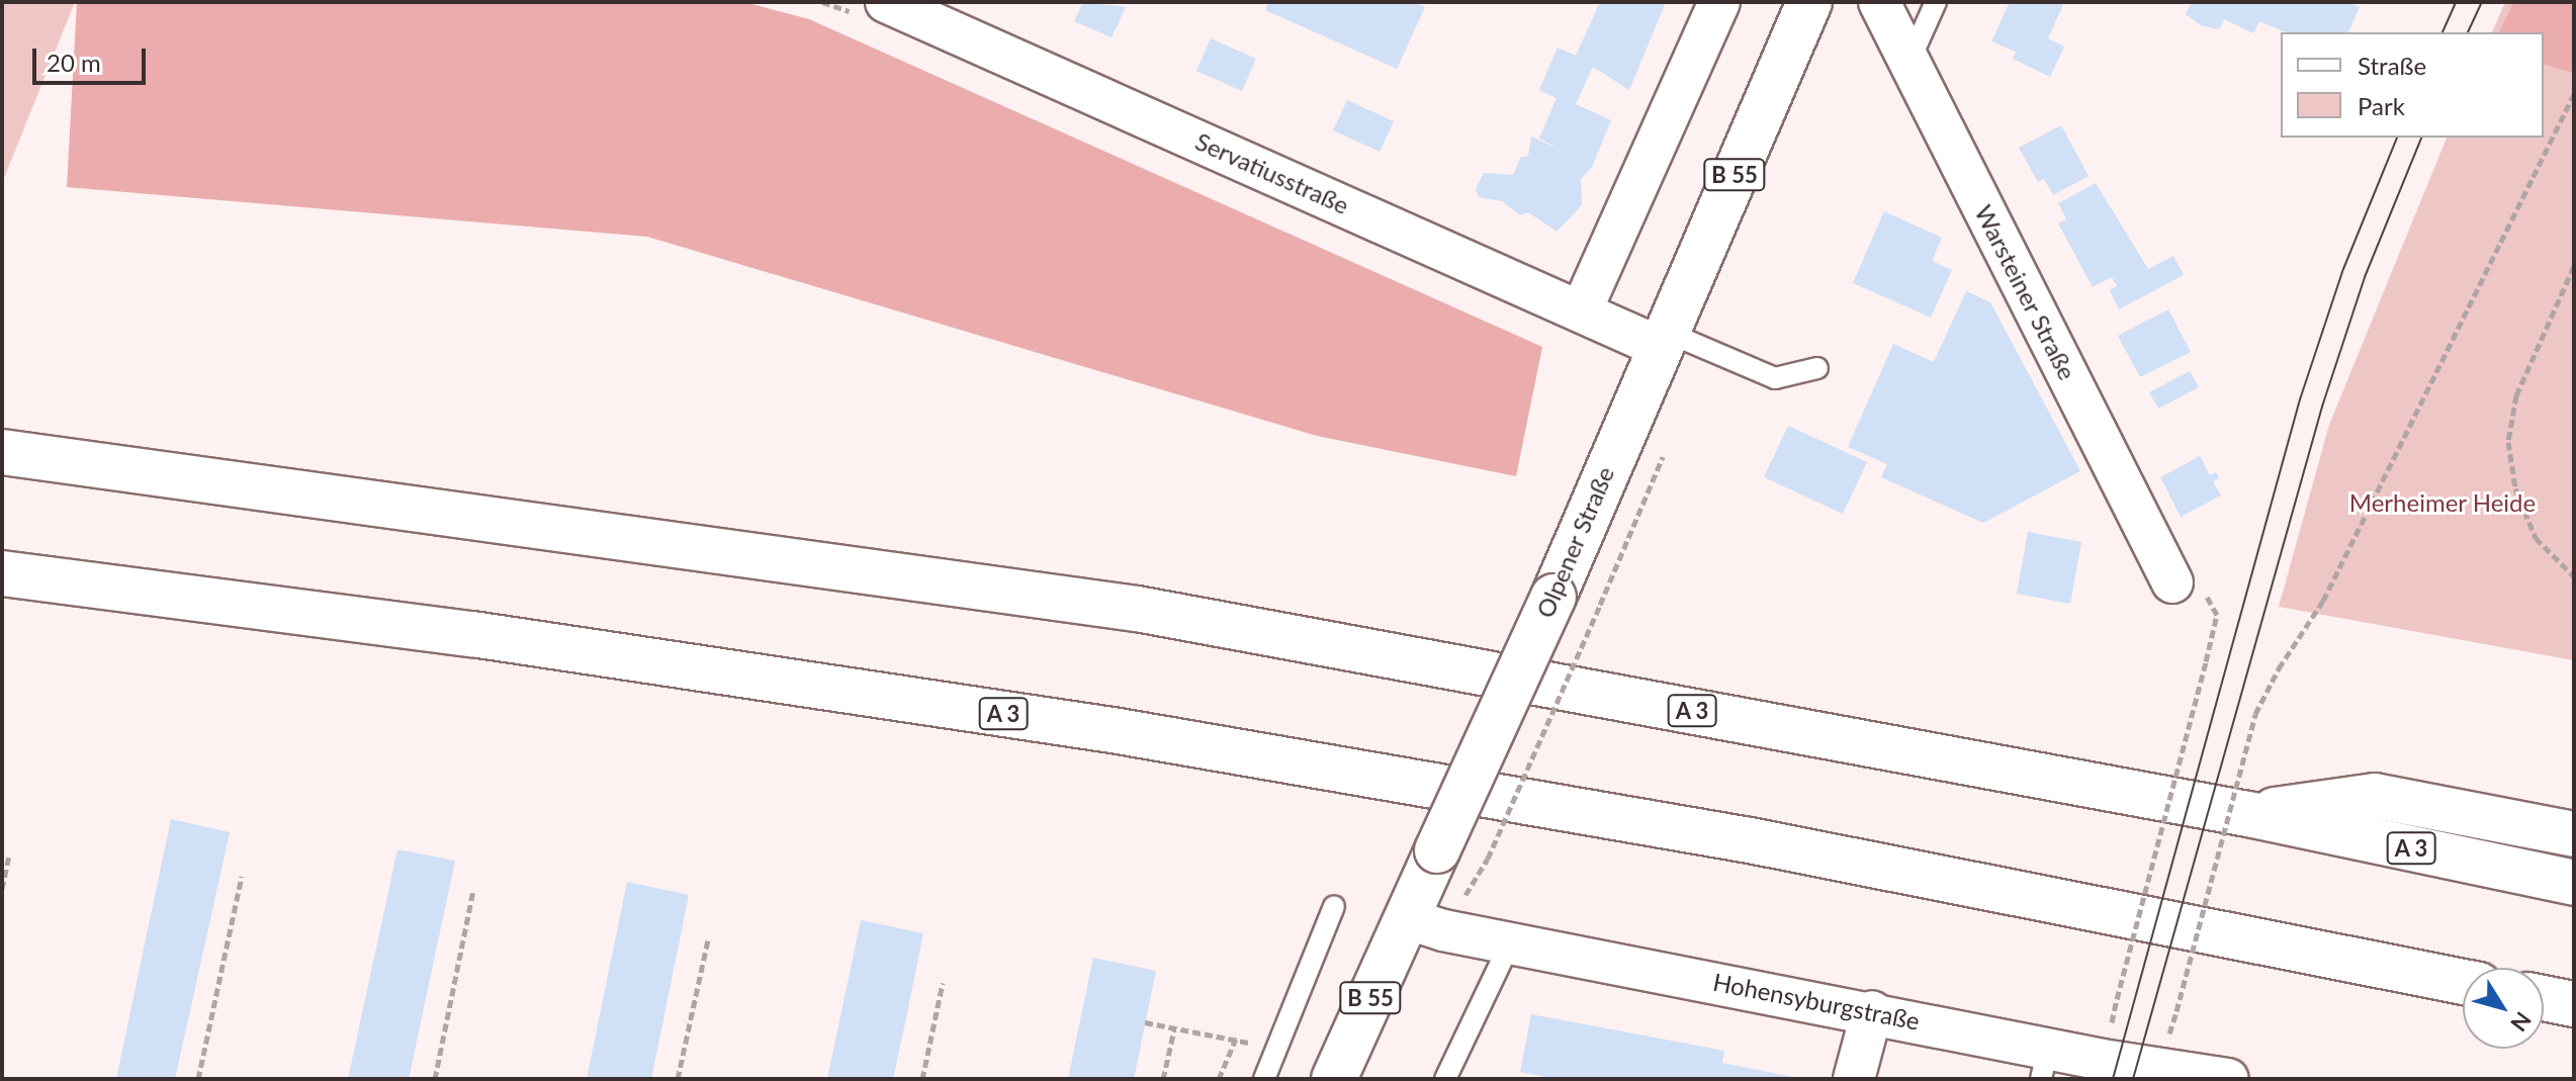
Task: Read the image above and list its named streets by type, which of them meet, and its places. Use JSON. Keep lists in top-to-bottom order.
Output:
{
  "streets": {
    "main road": ["B 55", "Olpener Straße", "A 3"],
    "street": ["Servatiusstraße", "Warsteiner Straße", "Hohensyburgstraße"]
  },
  "crossings": [
    ["Servatiusstraße", "Olpener Straße"],
    ["Olpener Straße", "Hohensyburgstraße"]
  ],
  "parks": ["Merheimer Heide"],
  "legend": ["Straße", "Park"],
  "scale_bar": "20 m",
  "north": "bottom right"
}
